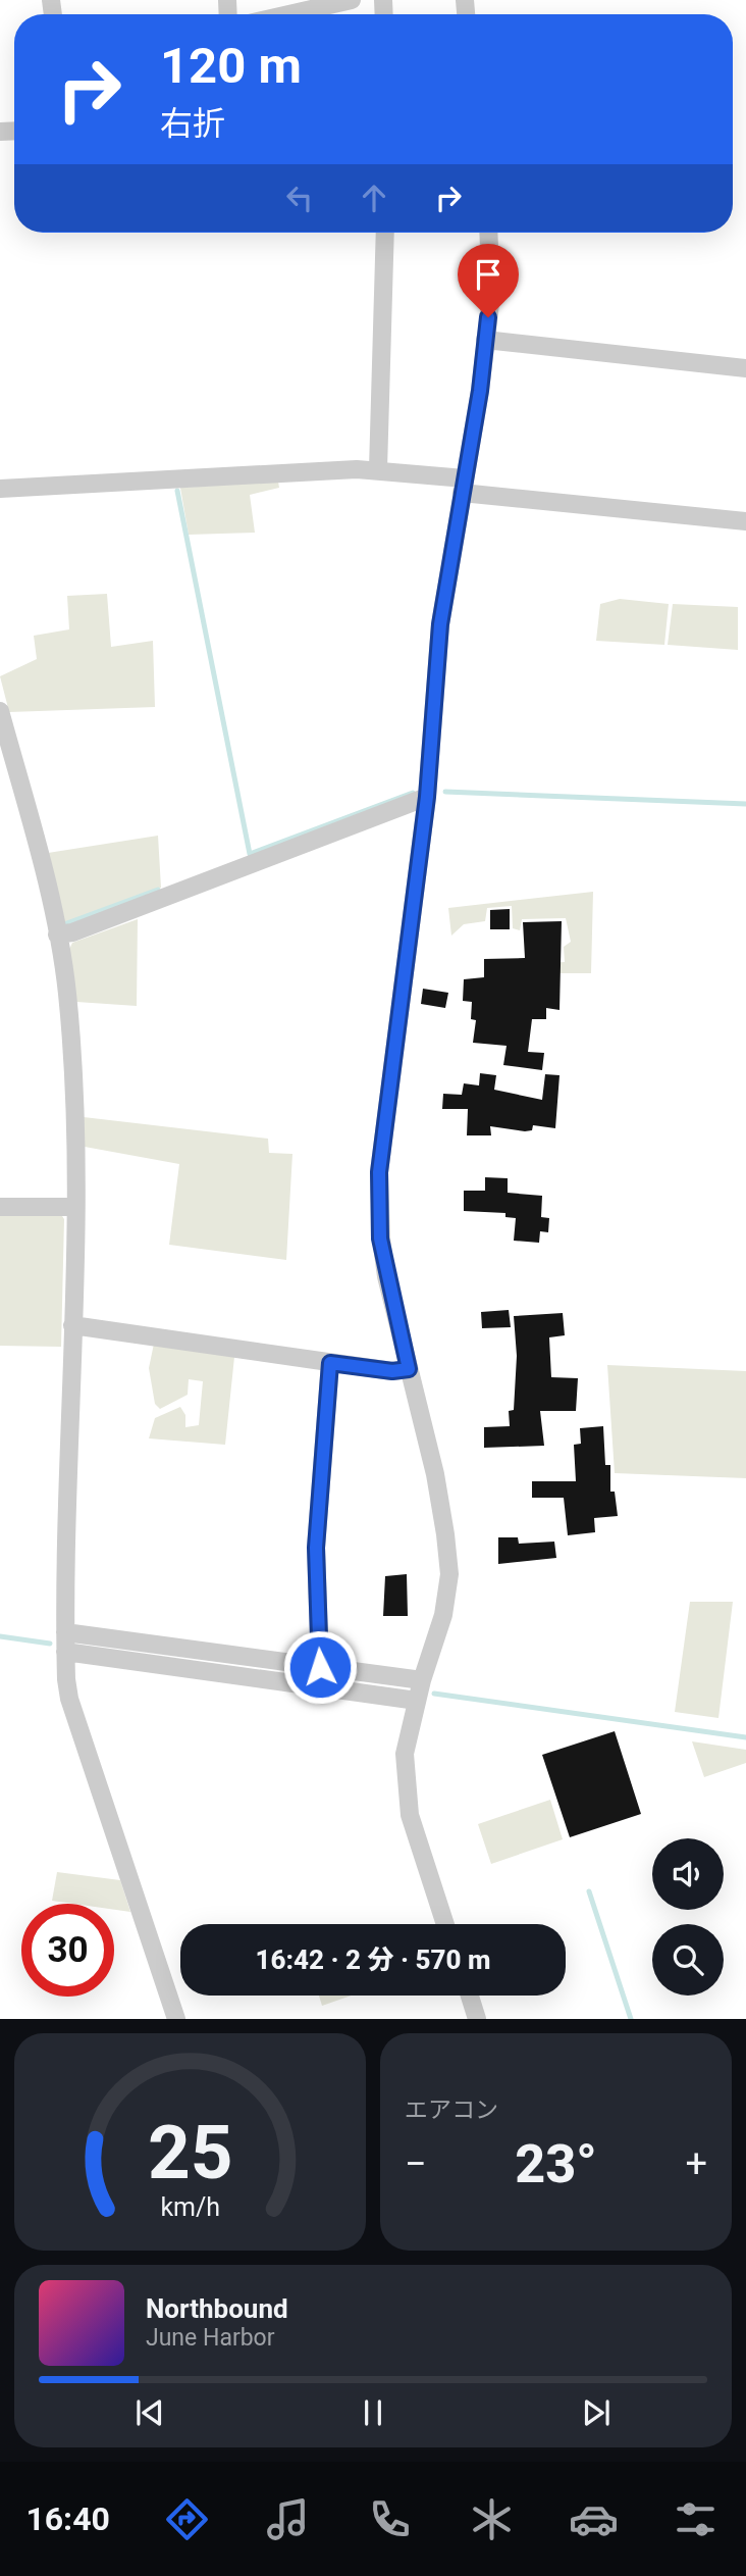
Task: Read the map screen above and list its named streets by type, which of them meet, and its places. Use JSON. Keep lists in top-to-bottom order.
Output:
{
  "page": {
    "turn": ["120 m", "右折"],
    "limit": "30",
    "trip": "16:42 · 2 分 · 570 m",
    "tile": "エアコン",
    "heat": ["−", "23°", "+"],
    "song": ["Northbound", "June Harbor"],
    "tabs": "16:40",
    "gauge": ["25", "km/h"]
  }
}
